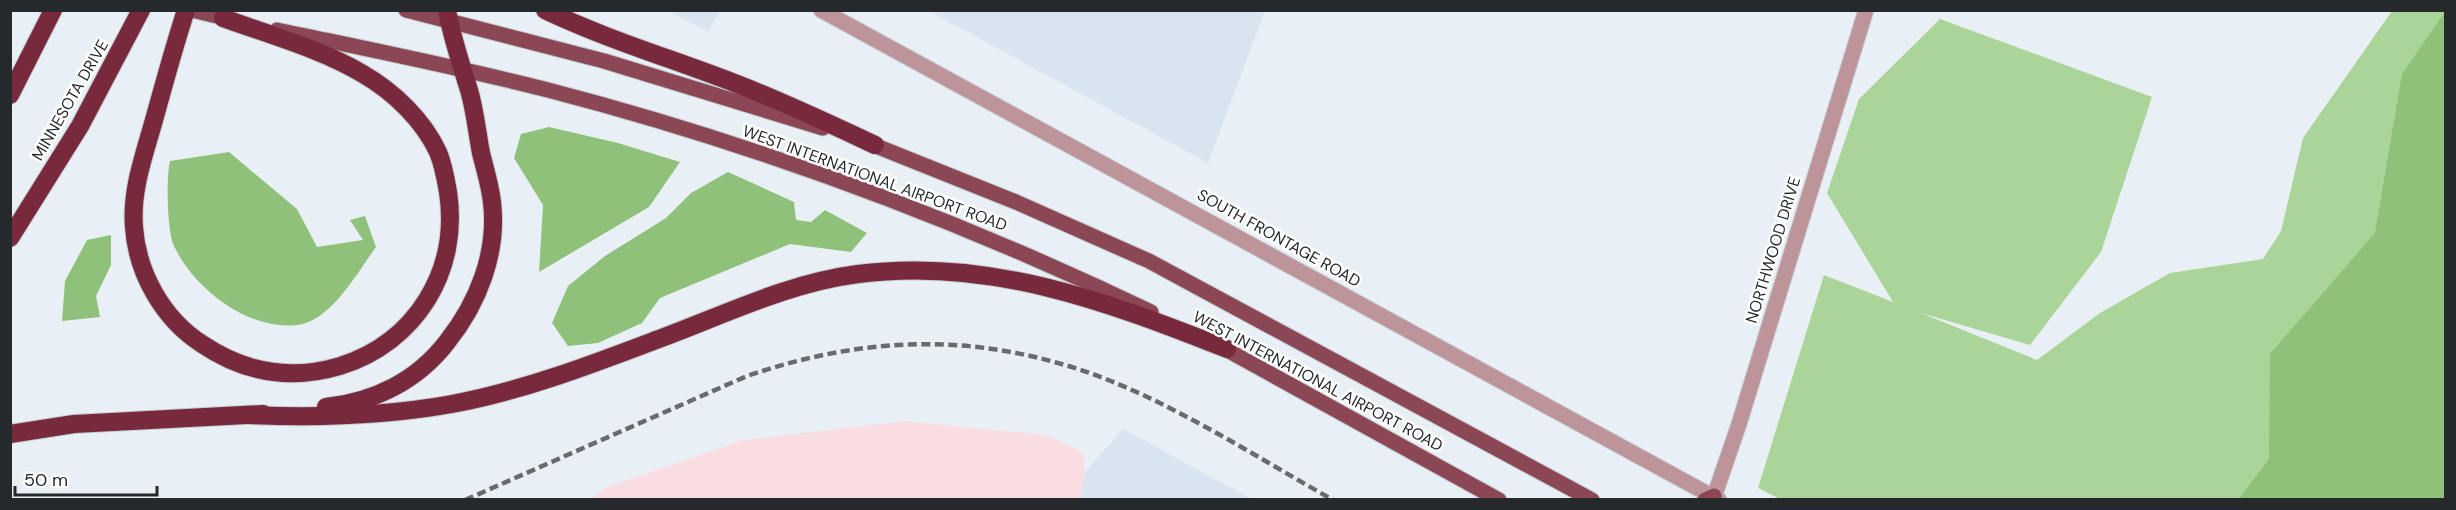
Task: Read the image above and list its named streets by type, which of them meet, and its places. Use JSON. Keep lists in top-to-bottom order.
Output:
{
  "streets": {
    "highway": ["MINNESOTA DRIVE"],
    "main road": ["WEST INTERNATIONAL AIRPORT ROAD"],
    "street": ["SOUTH FRONTAGE ROAD", "NORTHWOOD DRIVE"]
  },
  "crossings": [
    ["SOUTH FRONTAGE ROAD", "NORTHWOOD DRIVE"]
  ],
  "scale_bar": "50 m"
}
